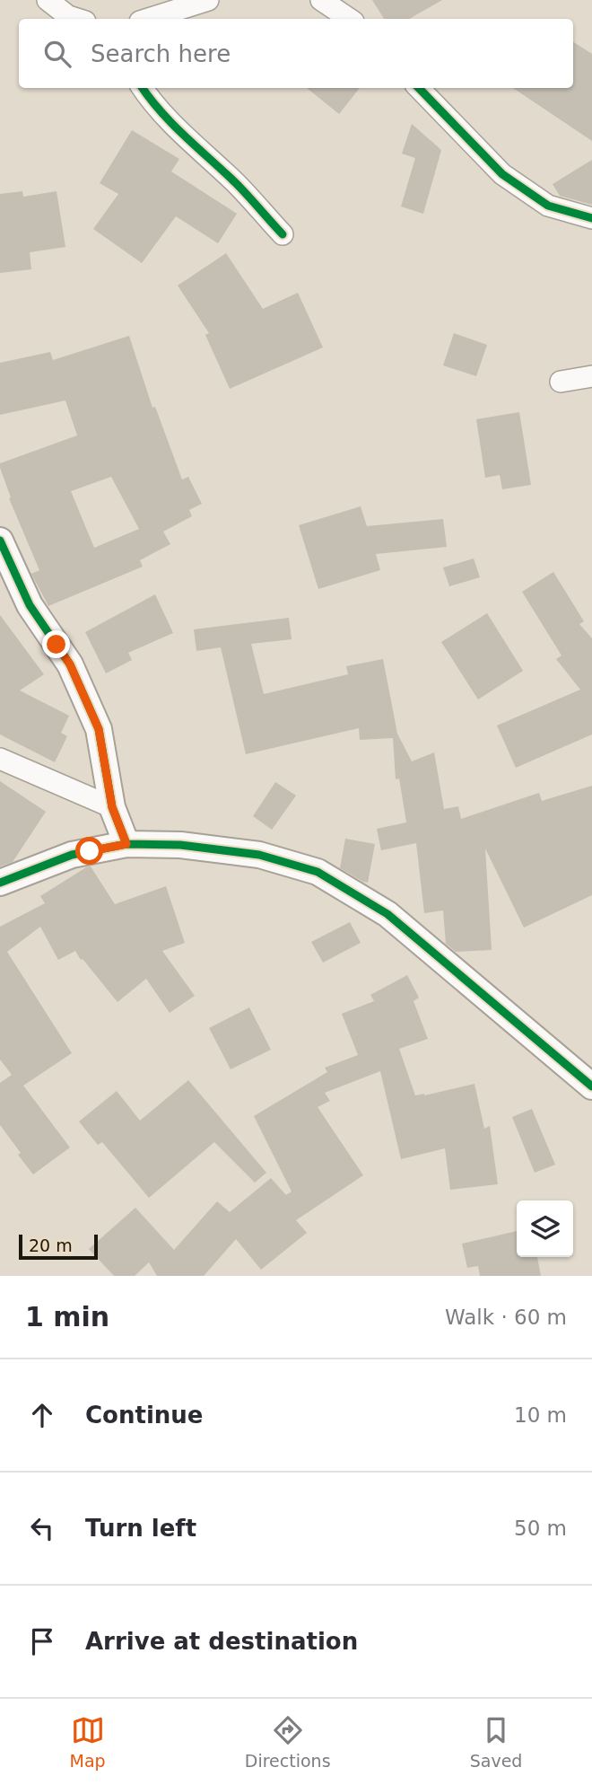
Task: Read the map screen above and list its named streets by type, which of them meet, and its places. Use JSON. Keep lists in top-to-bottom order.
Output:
{
  "scale_bar": "20 m",
  "page": {
    "search": "Search here",
    "scale": "20 m",
    "heading": ["1 min", "Walk · 60 m"],
    "list": [
      ["Continue", "10 m"],
      ["Turn left", "50 m"],
      "Arrive at destination"
    ],
    "nav": ["Map", "Directions", "Saved"]
  }
}
